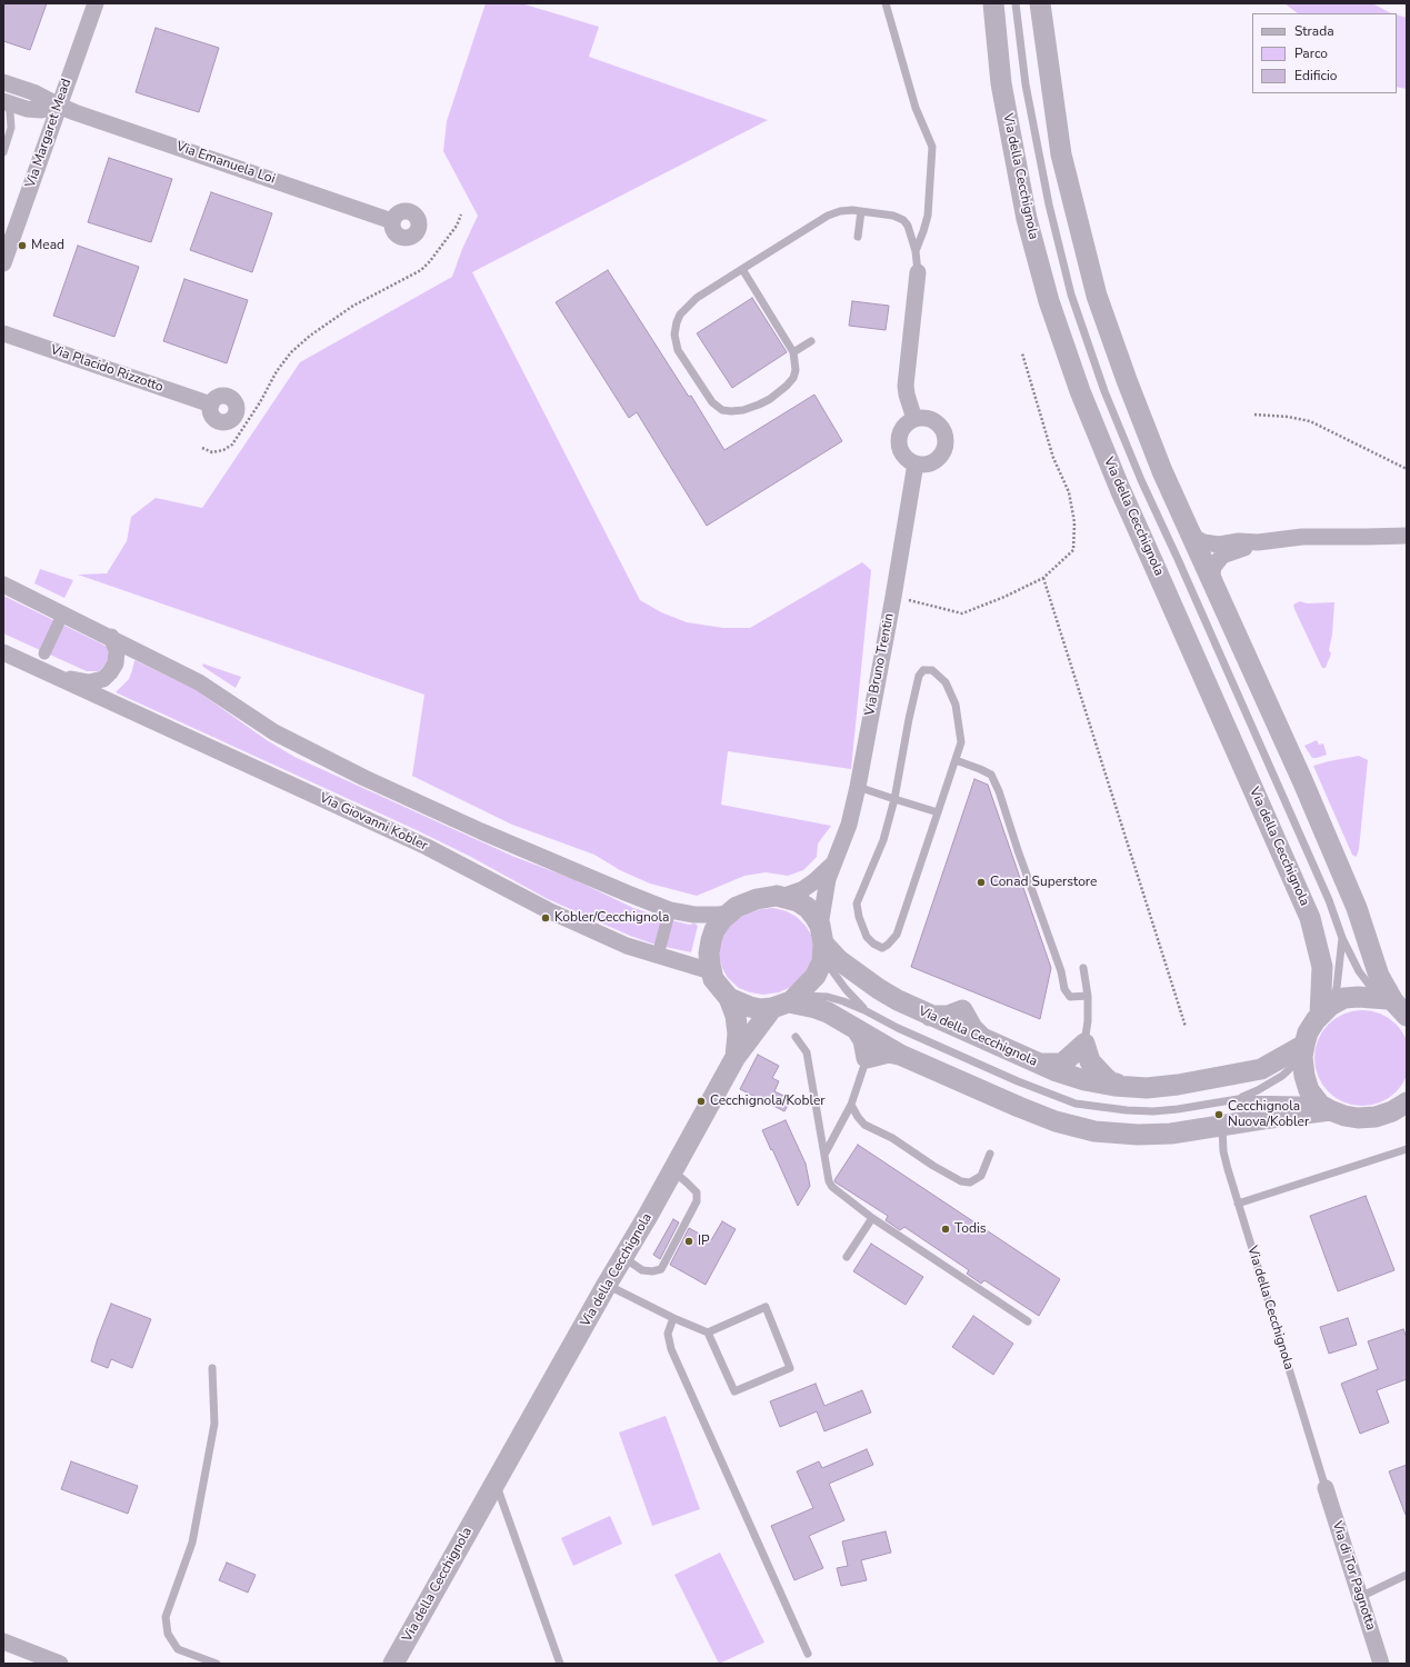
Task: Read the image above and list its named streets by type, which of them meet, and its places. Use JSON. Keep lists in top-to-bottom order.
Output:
{
  "streets": {
    "street": [
      "Via Margaret Mead",
      "Via Emanuela Loi",
      "Via della Cecchignola",
      "Via Placido Rizzotto",
      "Via Bruno Trentin",
      "Via Giovanni Kobler",
      "Via di Tor Pagnotta"
    ]
  },
  "crossings": [
    ["Via Margaret Mead", "Via Emanuela Loi"],
    ["Via della Cecchignola", "Via Bruno Trentin"],
    ["Via della Cecchignola", "Via Giovanni Kobler"],
    ["Via della Cecchignola", "Via di Tor Pagnotta"],
    ["Via Bruno Trentin", "Via Giovanni Kobler"]
  ],
  "places": [
    "Mead",
    "Conad Superstore",
    "Kobler/Cecchignola",
    "Cecchignola/Kobler",
    "Cecchignola Nuova/Kobler",
    "Todis",
    "IP"
  ],
  "legend": ["Strada", "Parco", "Edificio"]
}
